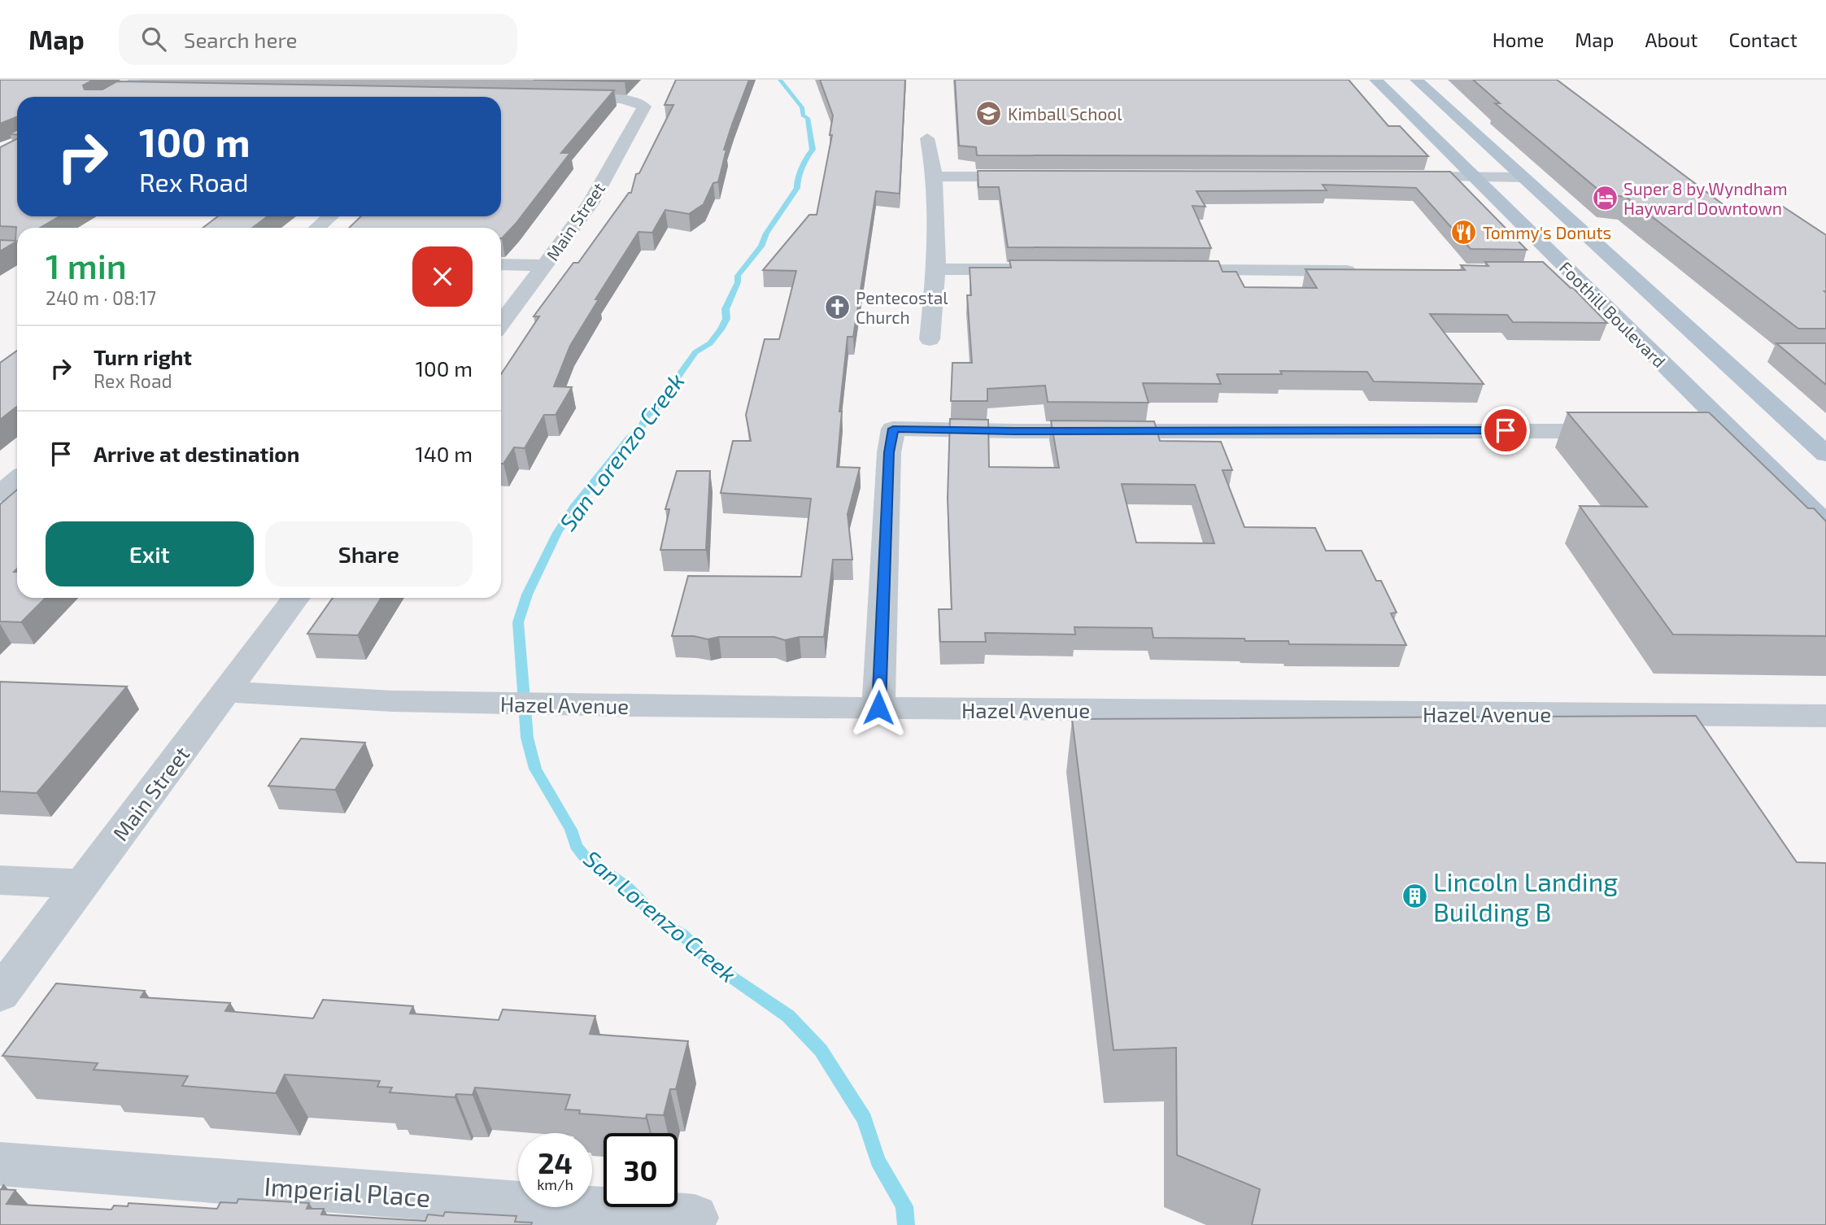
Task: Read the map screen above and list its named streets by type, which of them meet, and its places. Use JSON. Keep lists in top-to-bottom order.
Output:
{
  "streets": {
    "main road": ["Foothill Boulevard"],
    "street": ["Main Street", "Hazel Avenue", "Imperial Place"]
  },
  "crossings": [
    ["Main Street", "Hazel Avenue"]
  ],
  "water": ["San Lorenzo Creek"],
  "places": {
    "school or university": ["Kimball School"],
    "hotel": ["Super 8 by Wyndham Hayward Downtown"],
    "restaurant": ["Tommy's Donuts"],
    "church": ["Pentecostal Church"],
    "building": ["Lincoln Landing Building B"]
  },
  "page": {
    "header": "Map",
    "search": "Search here",
    "nav": [
      "Home",
      "Map",
      "About",
      "Contact"
    ],
    "turn": ["100 m", "Rex Road"],
    "heading": ["1 min", "240 m · 08:17"],
    "list": [
      {
        "name": "Turn right",
        "note": "Rex Road",
        "value": "100 m"
      },
      {
        "name": "Arrive at destination",
        "value": "140 m"
      }
    ],
    "buttons": ["Exit", "Share"],
    "speed": "24 km/h",
    "limit": "30"
  }
}
